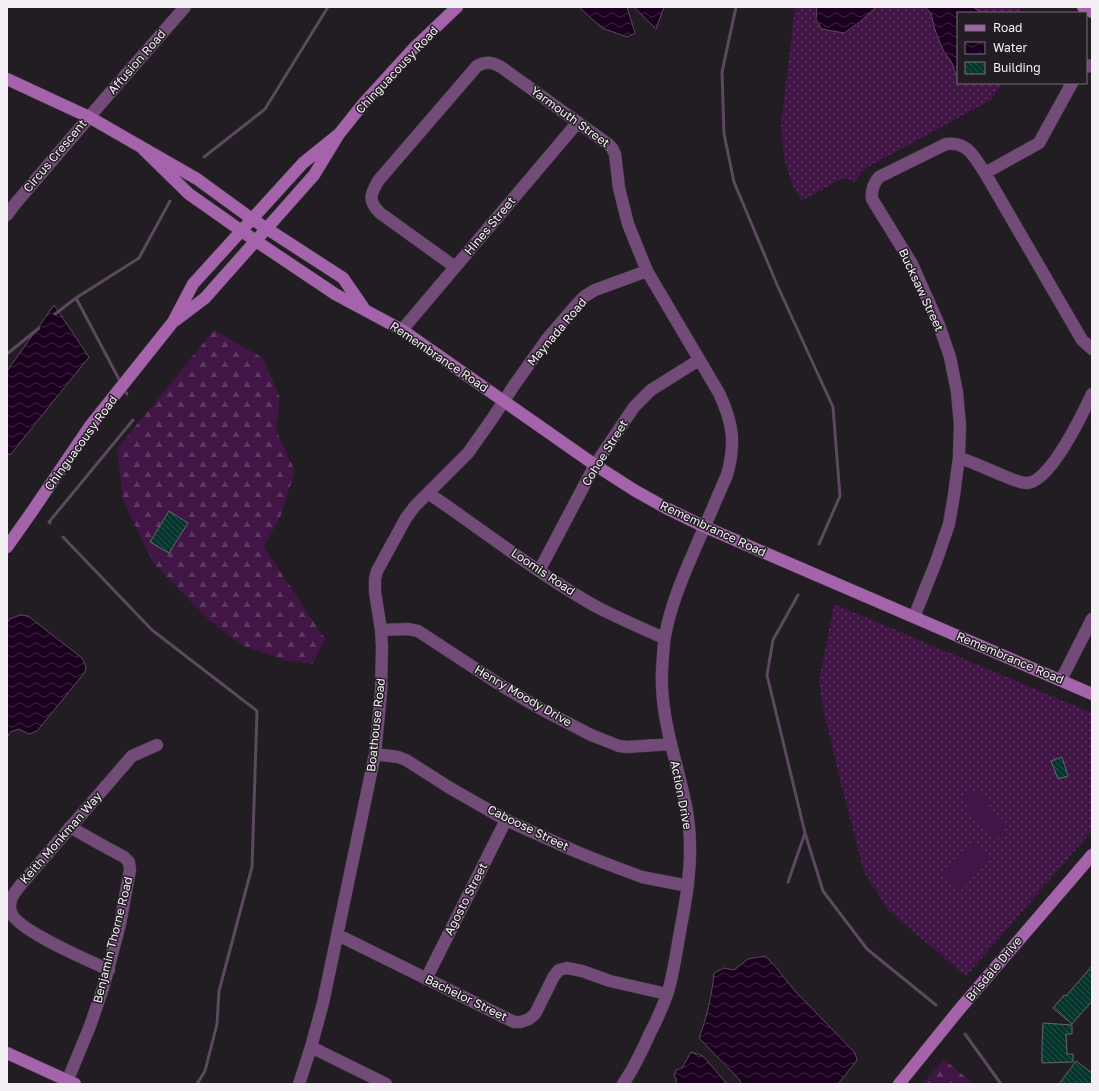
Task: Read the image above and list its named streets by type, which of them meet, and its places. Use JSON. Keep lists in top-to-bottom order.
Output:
{
  "streets": {
    "street": [
      "Affusion Road",
      "Chinguacousy Road",
      "Yarmouth Street",
      "Circus Crescent",
      "Hines Street",
      "Bucksaw Street",
      "Maynada Road",
      "Remembrance Road",
      "Cohoe Street",
      "Loomis Road",
      "Henry Moody Drive",
      "Boathouse Road",
      "Action Drive",
      "Caboose Street",
      "Keith Monkman Way",
      "Agosto Street",
      "Benjamin Thorne Road",
      "Brisdale Drive",
      "Bachelor Street"
    ]
  },
  "crossings": [
    ["Affusion Road", "Circus Crescent"],
    ["Affusion Road", "Remembrance Road"],
    ["Chinguacousy Road", "Remembrance Road"],
    ["Yarmouth Street", "Hines Street"],
    ["Yarmouth Street", "Maynada Road"],
    ["Yarmouth Street", "Remembrance Road"],
    ["Yarmouth Street", "Cohoe Street"],
    ["Yarmouth Street", "Action Drive"],
    ["Circus Crescent", "Remembrance Road"],
    ["Hines Street", "Remembrance Road"],
    ["Bucksaw Street", "Remembrance Road"],
    ["Maynada Road", "Remembrance Road"],
    ["Maynada Road", "Boathouse Road"],
    ["Remembrance Road", "Cohoe Street"],
    ["Remembrance Road", "Boathouse Road"],
    ["Remembrance Road", "Action Drive"],
    ["Cohoe Street", "Loomis Road"],
    ["Loomis Road", "Boathouse Road"],
    ["Loomis Road", "Action Drive"],
    ["Henry Moody Drive", "Boathouse Road"],
    ["Henry Moody Drive", "Action Drive"],
    ["Boathouse Road", "Caboose Street"],
    ["Boathouse Road", "Bachelor Street"],
    ["Action Drive", "Caboose Street"],
    ["Action Drive", "Bachelor Street"],
    ["Caboose Street", "Agosto Street"],
    ["Keith Monkman Way", "Benjamin Thorne Road"],
    ["Agosto Street", "Bachelor Street"]
  ],
  "legend": ["Road", "Water", "Building"]
}
